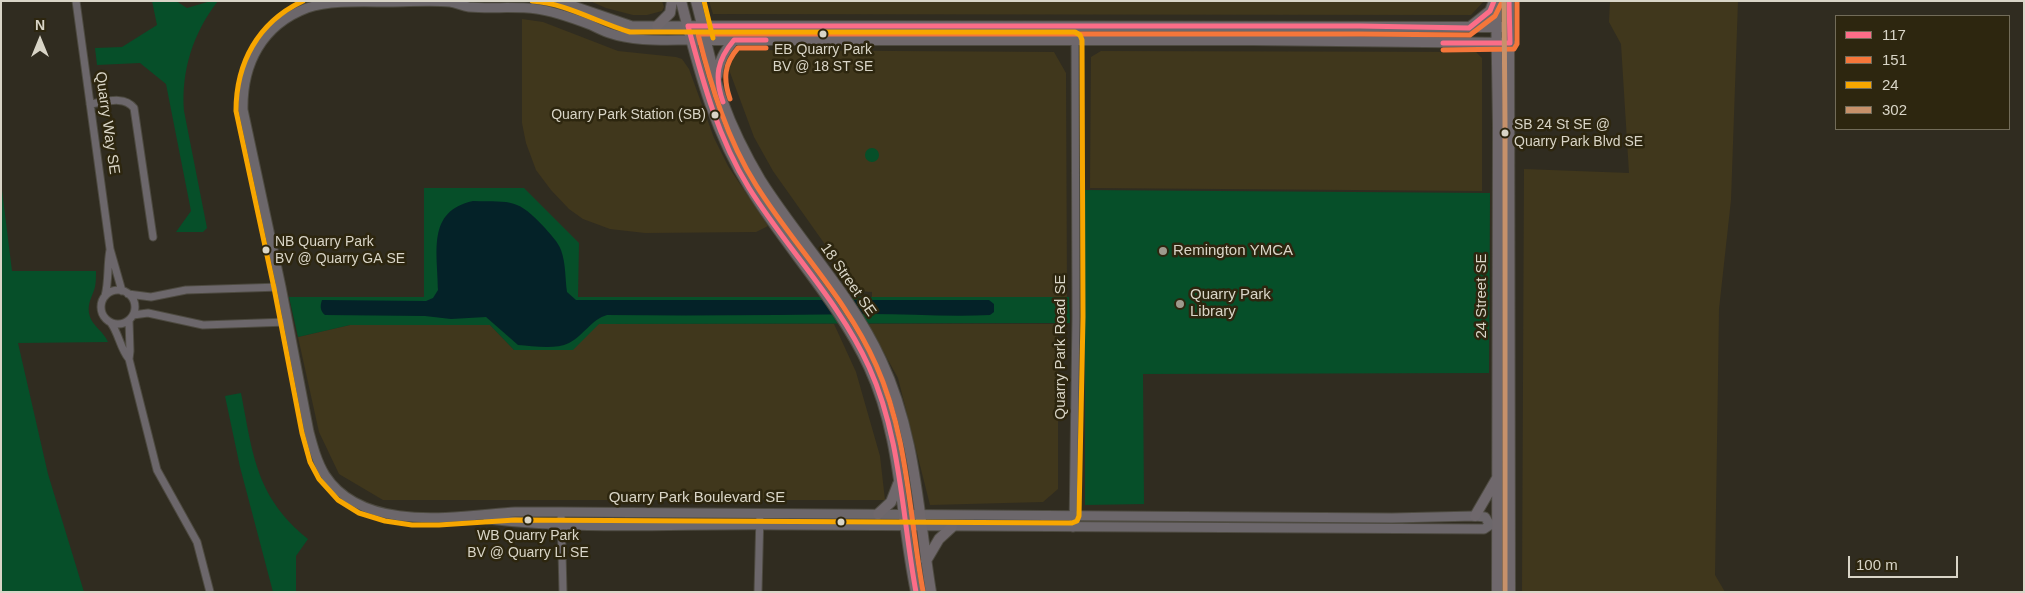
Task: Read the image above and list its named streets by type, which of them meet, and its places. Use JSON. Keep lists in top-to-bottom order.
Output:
{
  "streets": {
    "main road": ["18 Street SE", "24 Street SE", "Quarry Park Boulevard SE"],
    "street": ["Quarry Way SE", "Quarry Park Road SE"]
  },
  "crossings": [
    ["18 Street SE", "Quarry Park Boulevard SE"],
    ["24 Street SE", "Quarry Park Boulevard SE"],
    ["Quarry Park Road SE", "Quarry Park Boulevard SE"]
  ],
  "places": [
    "EB Quarry Park BV @ 18 ST SE",
    "Quarry Park Station (SB)",
    "SB 24 St SE @ Quarry Park Blvd SE",
    "NB Quarry Park BV @ Quarry GA SE",
    "Remington YMCA",
    "Quarry Park Library",
    "WB Quarry Park BV @ Quarry LI SE"
  ],
  "lines": [
    "transit line 117",
    "transit line 151",
    "transit line 24",
    "transit line 302"
  ],
  "legend": [
    "117",
    "151",
    "24",
    "302"
  ],
  "scale_bar": "100 m",
  "north": "top"
}
